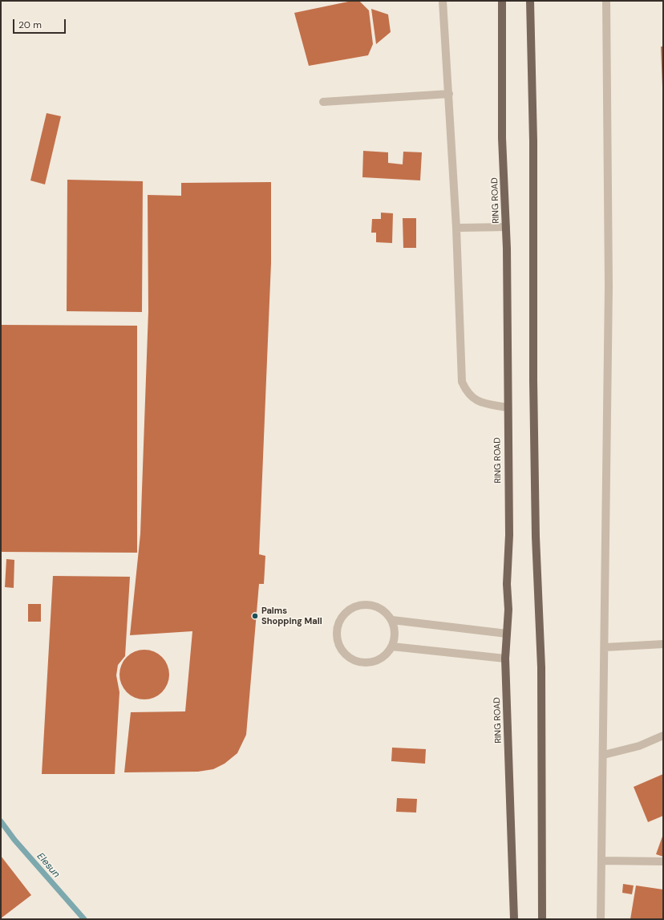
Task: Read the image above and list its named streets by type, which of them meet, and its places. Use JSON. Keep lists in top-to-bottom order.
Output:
{
  "streets": {
    "main road": ["RING ROAD"]
  },
  "water": ["Elesun"],
  "places": ["Palms Shopping Mall"],
  "scale_bar": "20 m"
}
